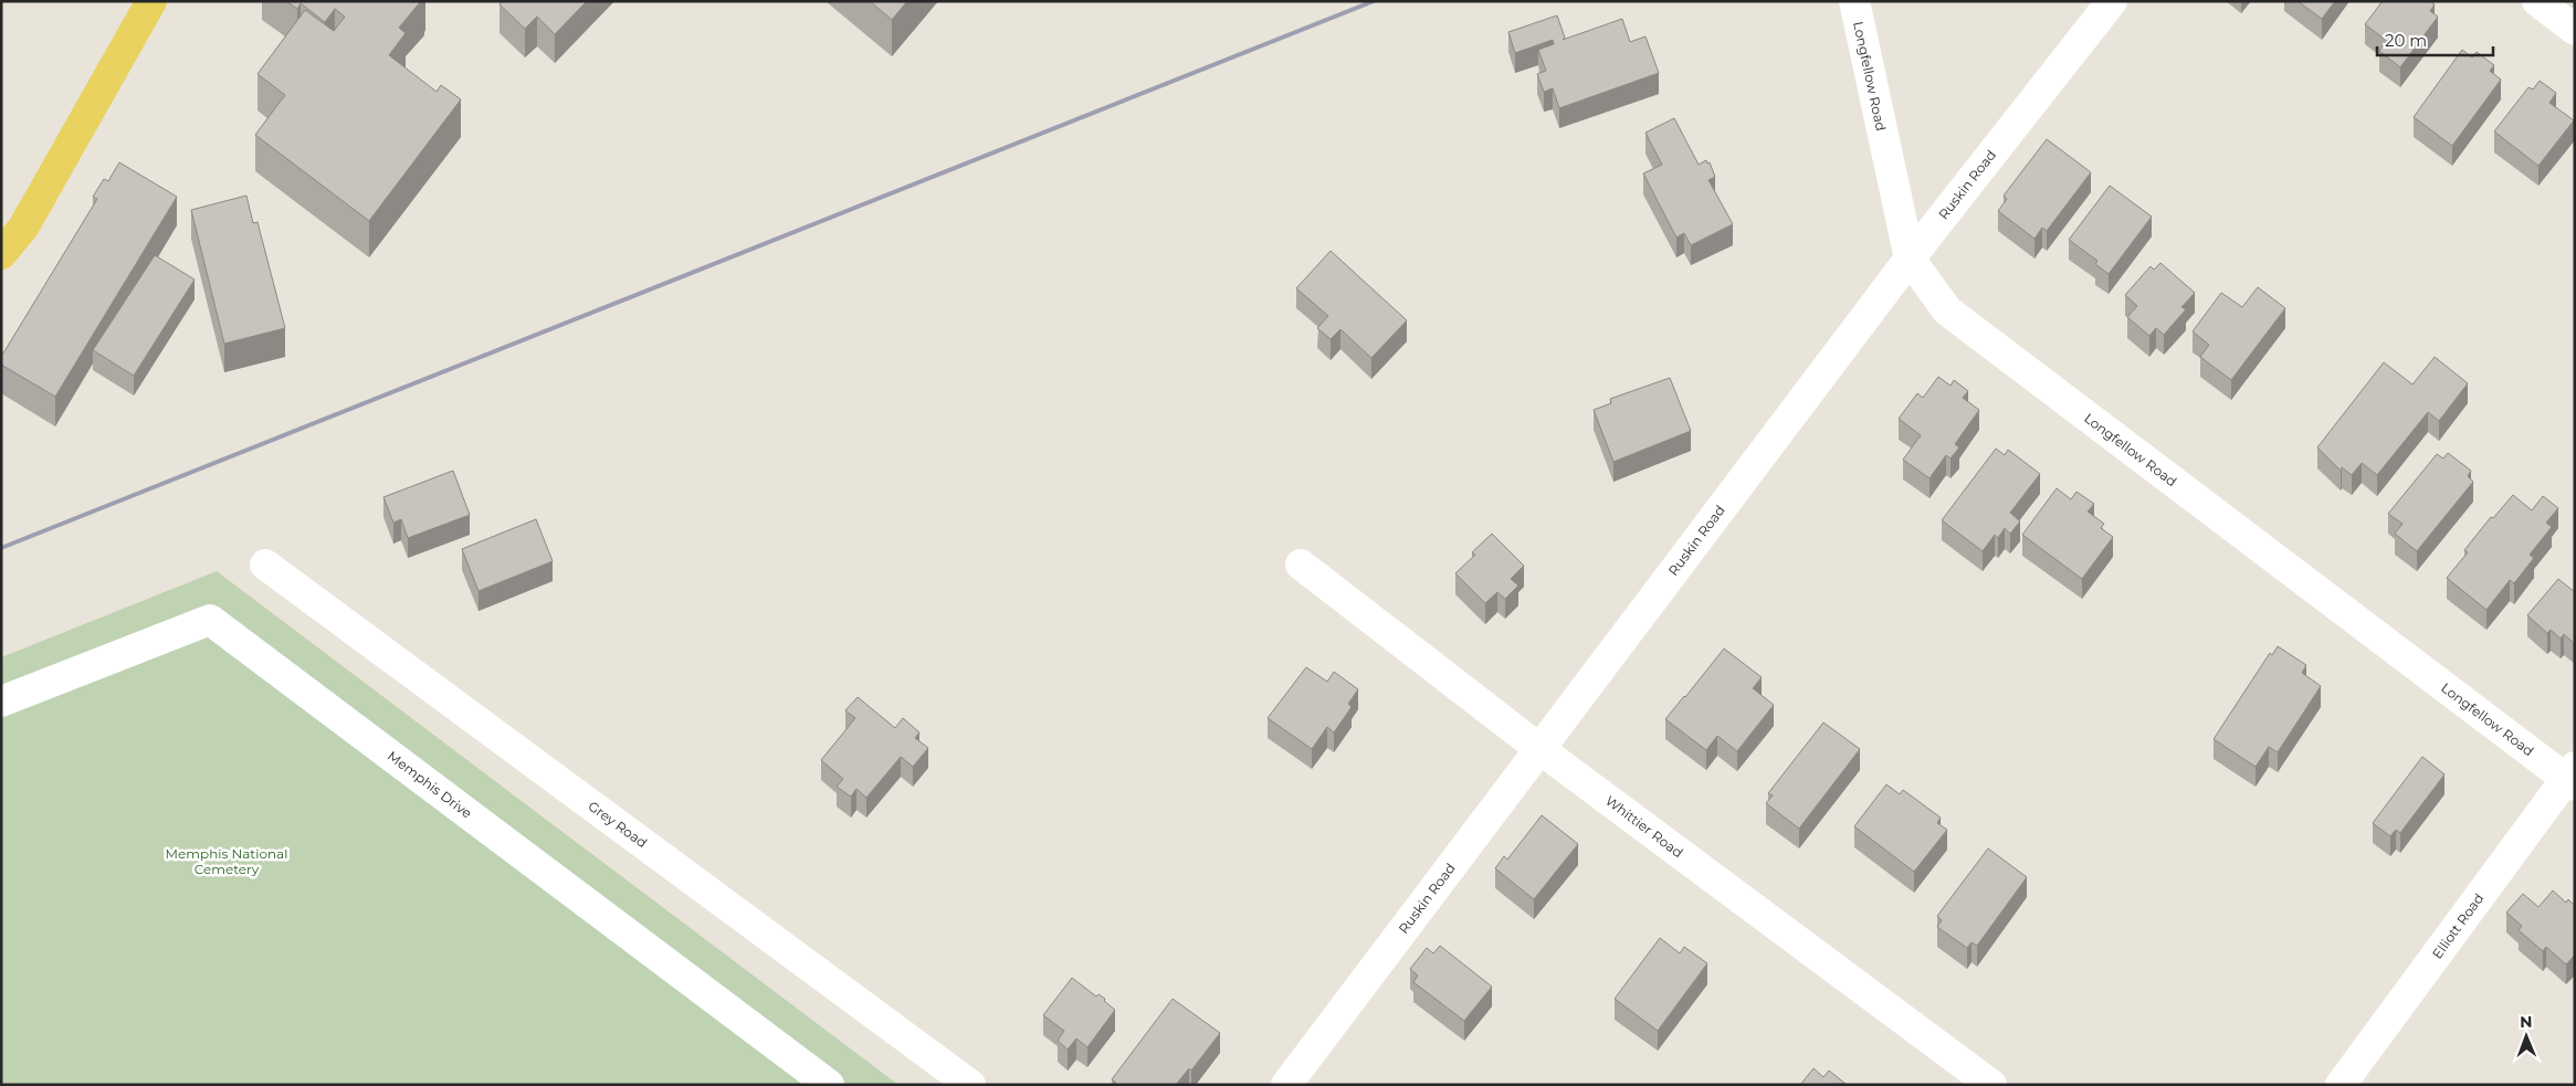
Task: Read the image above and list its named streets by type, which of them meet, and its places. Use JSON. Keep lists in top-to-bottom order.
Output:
{
  "streets": {
    "street": [
      "Longfellow Road",
      "Ruskin Road",
      "Memphis Drive",
      "Grey Road",
      "Whittier Road",
      "Elliott Road"
    ]
  },
  "crossings": [
    ["Longfellow Road", "Ruskin Road"],
    ["Longfellow Road", "Elliott Road"],
    ["Ruskin Road", "Whittier Road"]
  ],
  "parks": ["Memphis National Cemetery"],
  "scale_bar": "20 m",
  "north": "top"
}
